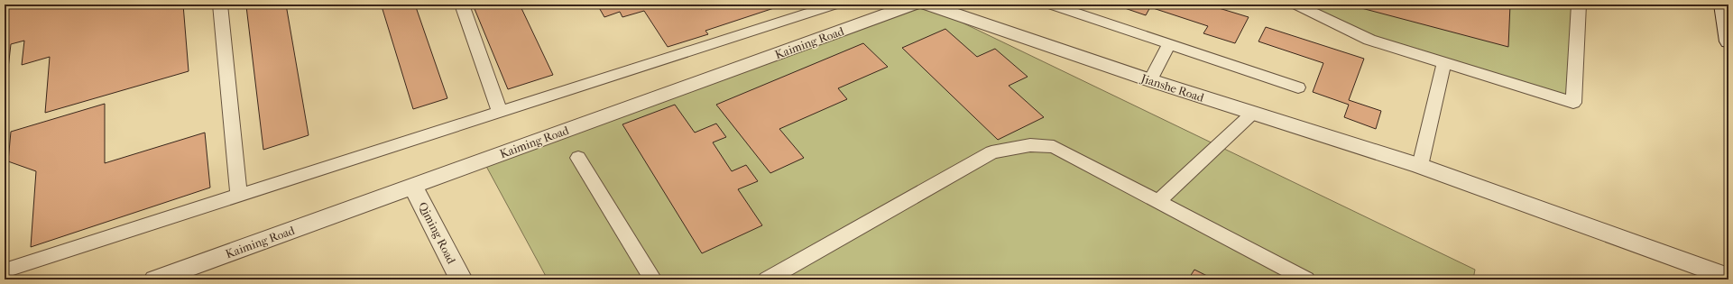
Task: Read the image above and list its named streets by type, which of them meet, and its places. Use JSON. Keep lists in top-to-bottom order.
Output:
{
  "streets": {
    "street": ["Kaiming Road", "Jianshe Road", "Qiming Road"]
  },
  "crossings": [
    ["Kaiming Road", "Qiming Road"]
  ]
}
